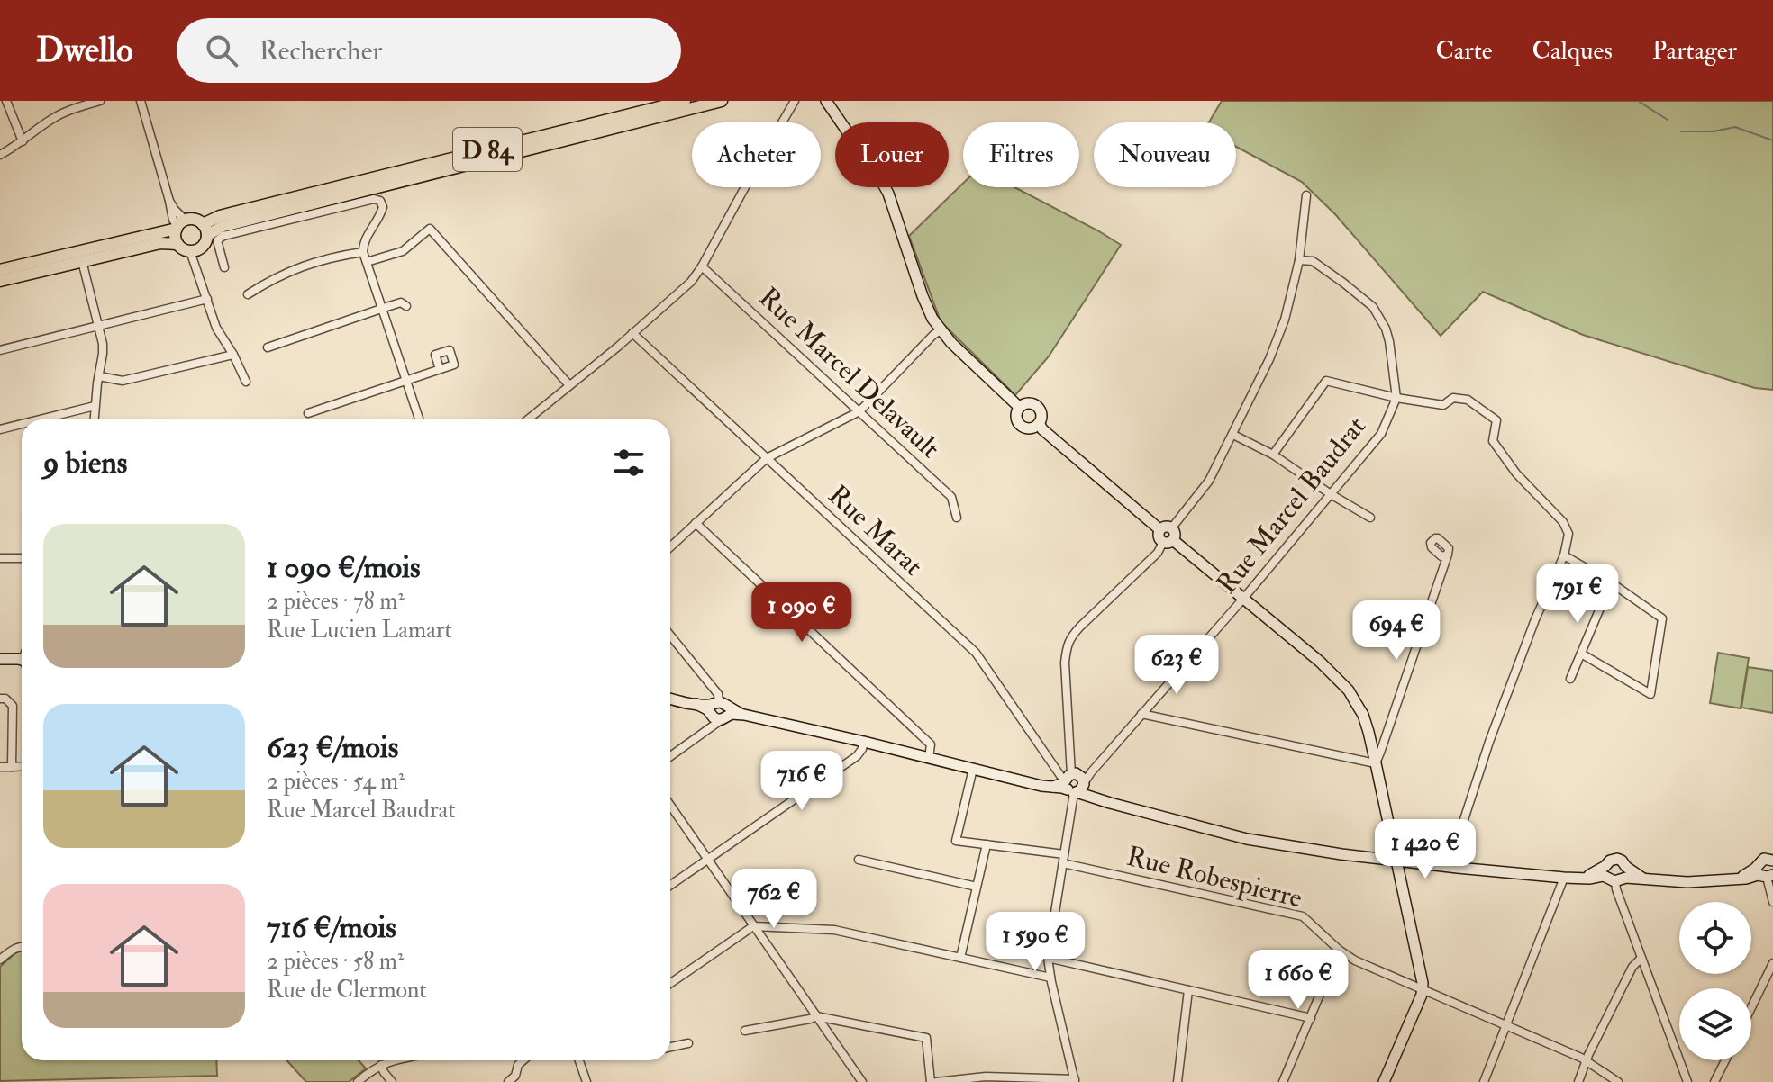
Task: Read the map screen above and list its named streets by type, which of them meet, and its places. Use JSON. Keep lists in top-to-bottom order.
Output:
{
  "streets": {
    "main road": ["D 84"],
    "street": [
      "Rue Marcel Delavault",
      "Rue Marcel Baudrat",
      "Rue Marat",
      "Rue Robespierre"
    ]
  },
  "crossings": [
    ["Rue Marcel Baudrat", "Rue Marat"]
  ],
  "page": {
    "header": "Dwello",
    "search": "Rechercher",
    "nav": ["Carte", "Calques", "Partager"],
    "chip": [
      "Acheter",
      "Louer",
      "Filtres",
      "Nouveau"
    ],
    "heading": "9 biens",
    "list": [
      {
        "name": "1 090 €/mois",
        "note": "2 pièces · 78 m² · Rue Lucien Lamart"
      },
      {
        "name": "623 €/mois",
        "note": "2 pièces · 54 m² · Rue Marcel Baudrat"
      },
      {
        "name": "716 €/mois",
        "note": "2 pièces · 58 m² · Rue de Clermont"
      }
    ],
    "price": [
      "791 €",
      "1 090 €",
      "694 €",
      "623 €",
      "716 €",
      "1 420 €",
      "762 €",
      "1 590 €",
      "1 660 €"
    ]
  }
}
